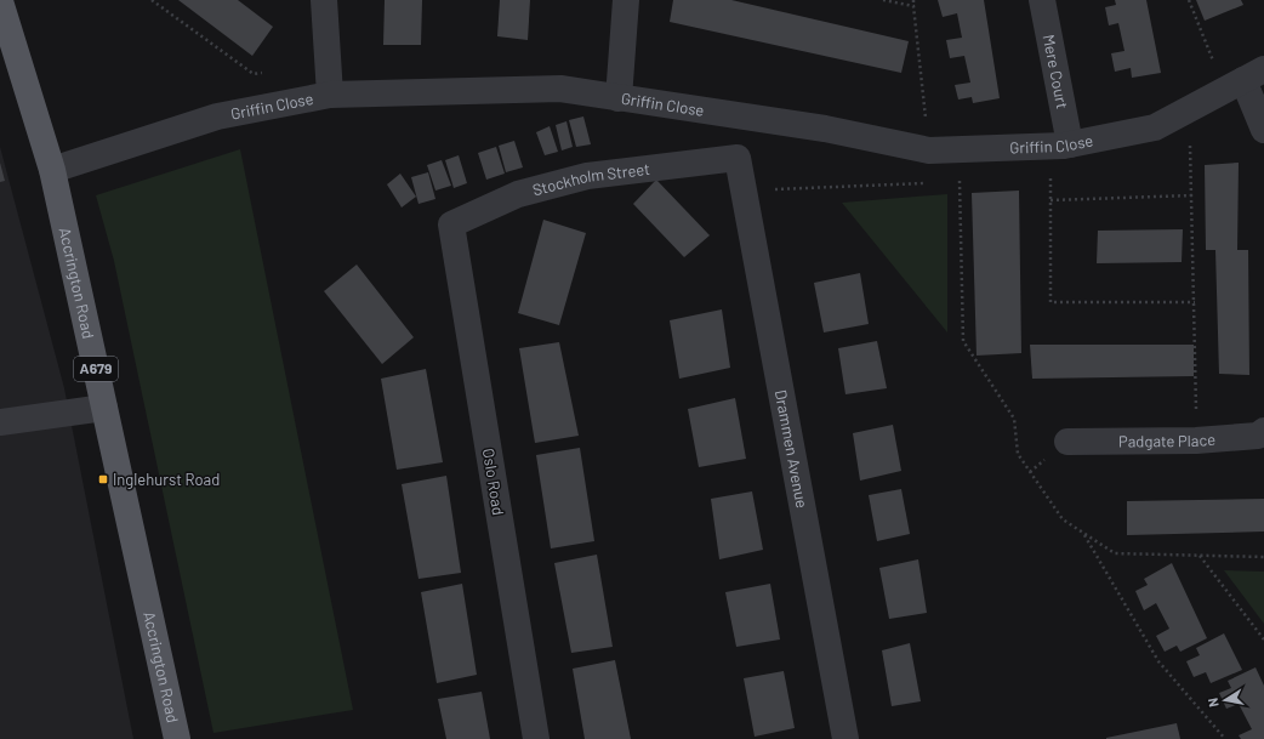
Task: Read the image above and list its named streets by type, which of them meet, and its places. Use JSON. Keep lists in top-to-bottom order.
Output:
{
  "streets": {
    "main road": ["Accrington Road", "A679"],
    "street": [
      "Mere Court",
      "Griffin Close",
      "Stockholm Street",
      "Padgate Place",
      "Drammen Avenue",
      "Oslo Road"
    ]
  },
  "crossings": [
    ["Mere Court", "Griffin Close"],
    ["Griffin Close", "Accrington Road"],
    ["Stockholm Street", "Drammen Avenue"],
    ["Stockholm Street", "Oslo Road"]
  ],
  "places": {
    "transit": ["Inglehurst Road"]
  },
  "north": "left"
}
